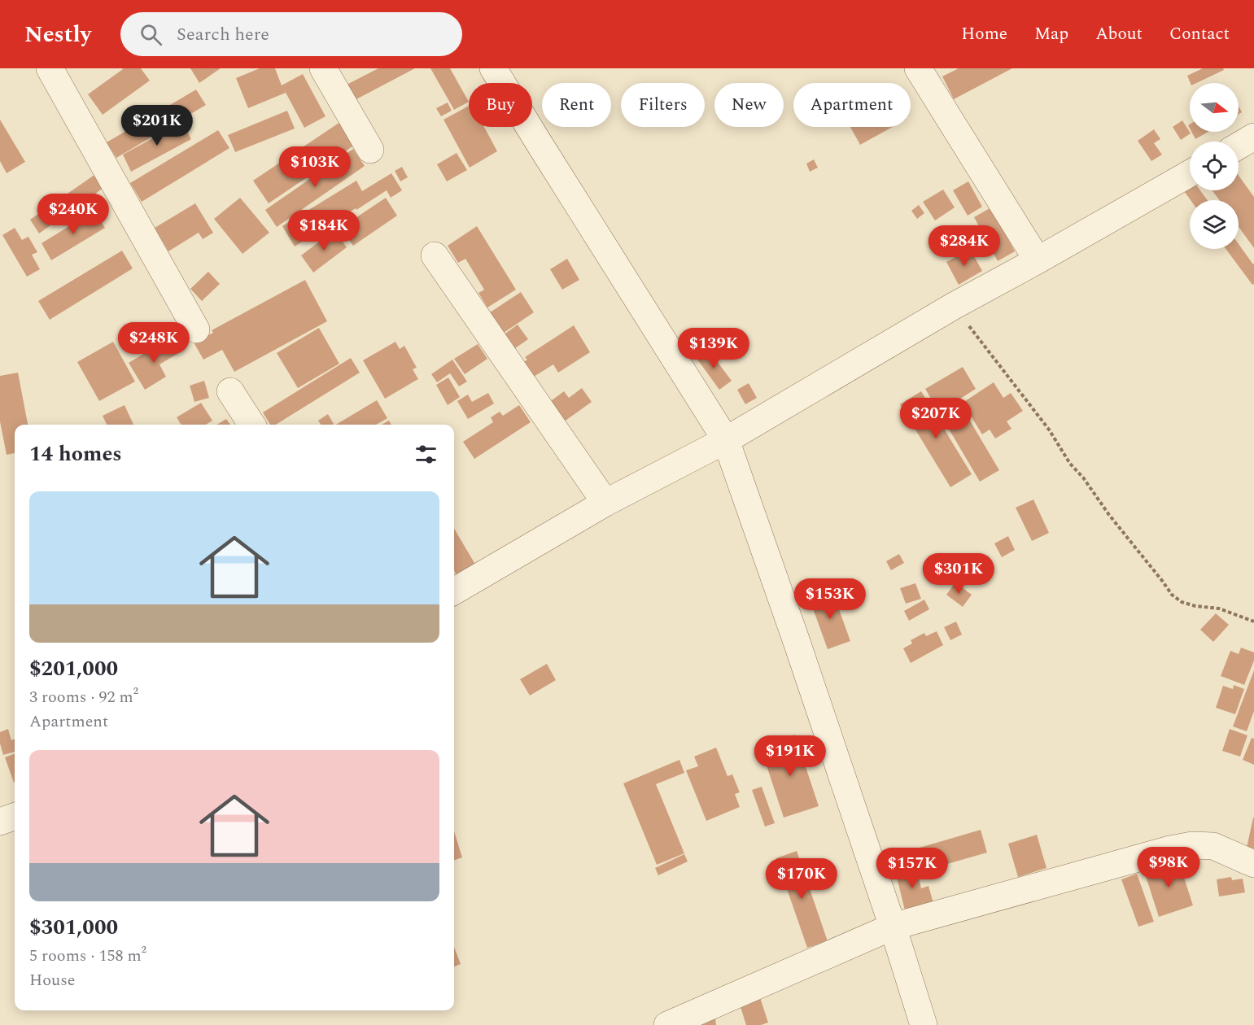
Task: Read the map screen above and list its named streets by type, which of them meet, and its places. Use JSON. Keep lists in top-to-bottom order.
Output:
{
  "north": "right",
  "page": {
    "header": "Nestly",
    "search": "Search here",
    "nav": [
      "Home",
      "Map",
      "About",
      "Contact"
    ],
    "chip": [
      "Buy",
      "Rent",
      "Filters",
      "New",
      "Apartment"
    ],
    "price": [
      "$201K",
      "$103K",
      "$240K",
      "$184K",
      "$284K",
      "$248K",
      "$139K",
      "$207K",
      "$301K",
      "$153K",
      "$191K",
      "$98K",
      "$157K",
      "$170K"
    ],
    "heading": "14 homes",
    "list": [
      {
        "name": "$201,000",
        "note": "3 rooms · 92 m² · Apartment"
      },
      {
        "name": "$301,000",
        "note": "5 rooms · 158 m² · House"
      }
    ]
  }
}
